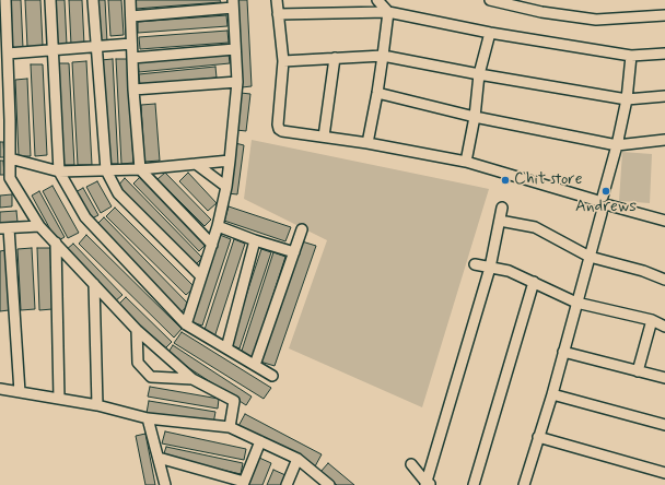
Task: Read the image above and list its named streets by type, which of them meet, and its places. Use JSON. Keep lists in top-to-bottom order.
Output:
{
  "places": ["Chit store", "Andrews"]
}
